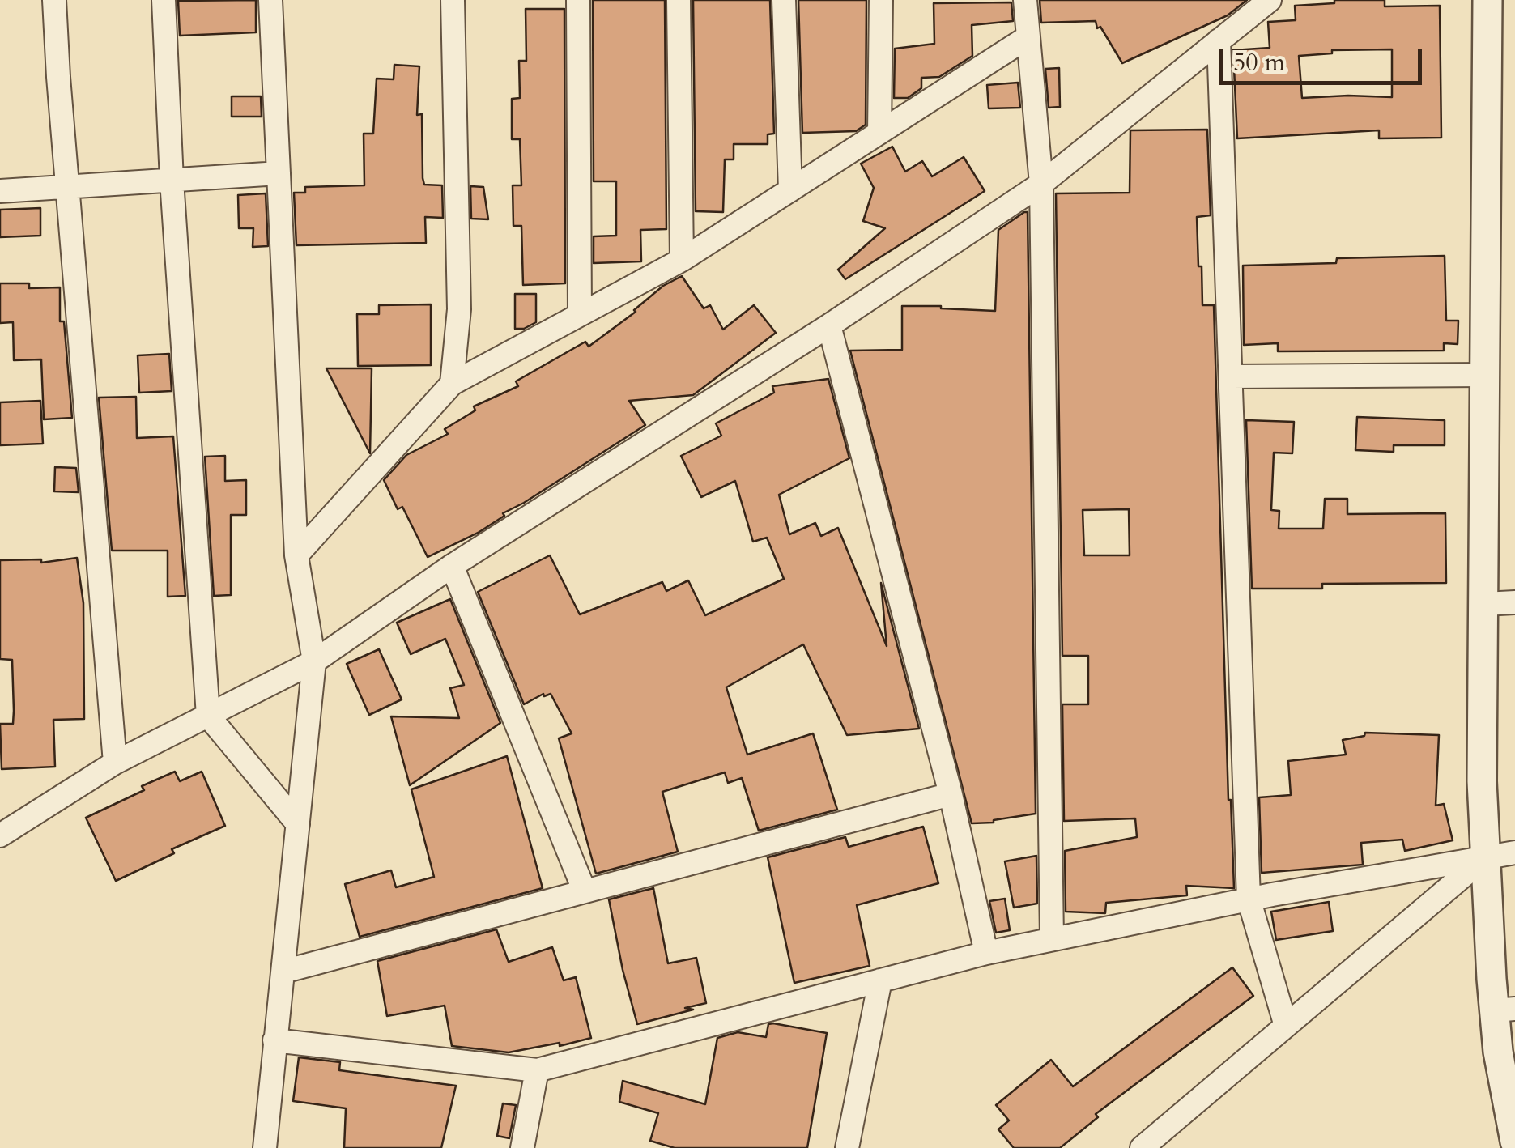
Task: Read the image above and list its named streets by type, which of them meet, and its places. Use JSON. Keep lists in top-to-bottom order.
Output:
{
  "scale_bar": "50 m"
}
